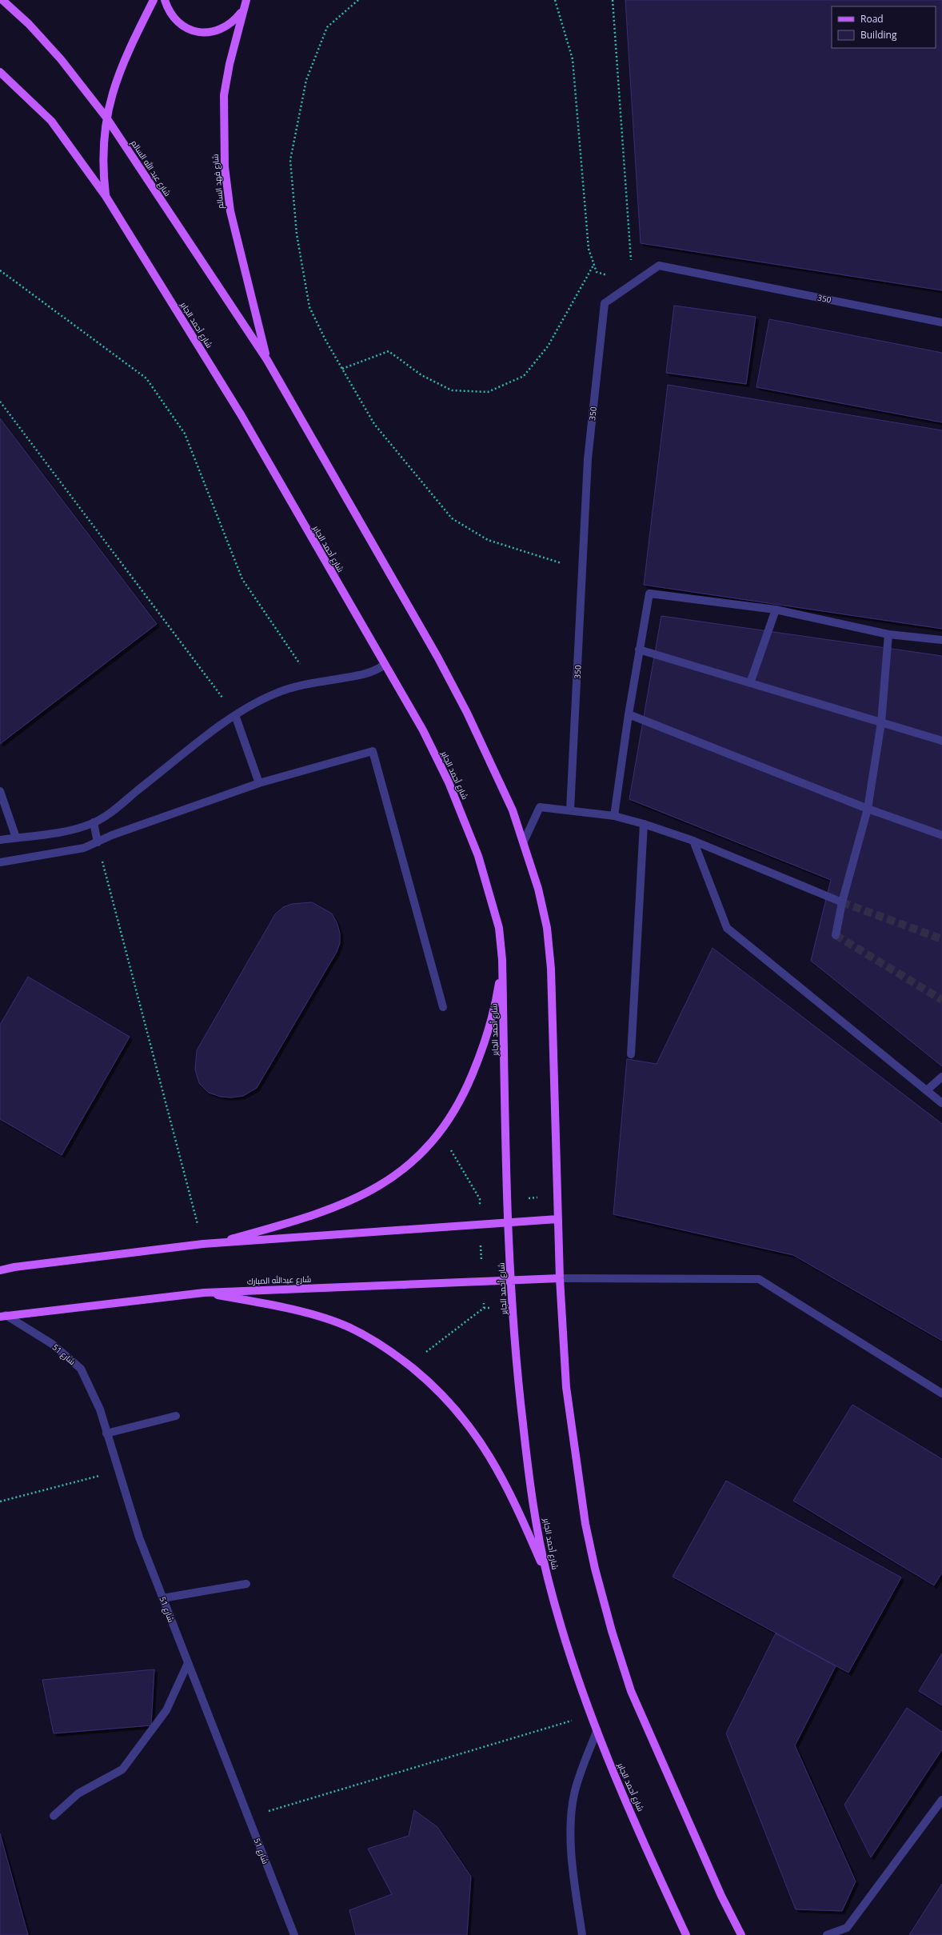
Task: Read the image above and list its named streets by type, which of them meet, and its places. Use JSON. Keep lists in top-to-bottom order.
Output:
{
  "streets": {
    "main road": [
      "شارع عبد الله السالم",
      "شارع فهد السالم",
      "شارع أحمد الجابر",
      "شارع عبدالله المبارك"
    ],
    "street": ["350", "شارع 51"]
  },
  "crossings": [
    ["شارع عبد الله السالم", "شارع فهد السالم"],
    ["شارع أحمد الجابر", "شارع عبدالله المبارك"],
    ["شارع عبدالله المبارك", "شارع 51"]
  ],
  "legend": ["Road", "Building"]
}
